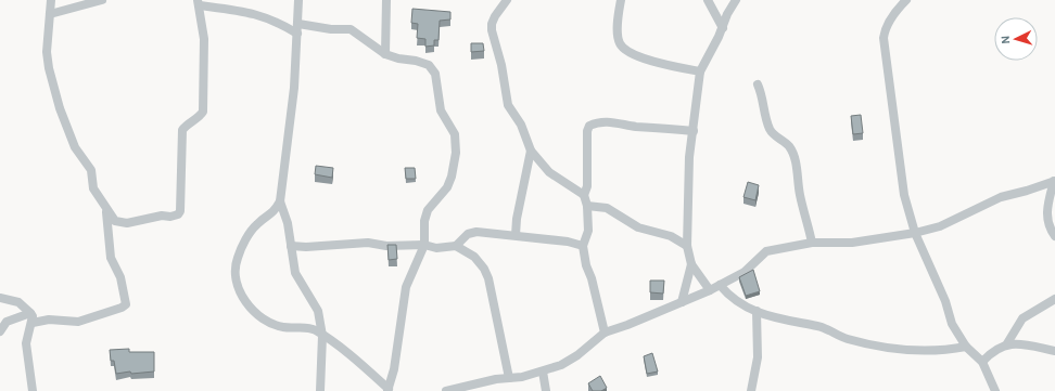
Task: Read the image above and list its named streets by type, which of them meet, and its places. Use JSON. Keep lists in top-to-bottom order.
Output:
{
  "north": "left"
}
